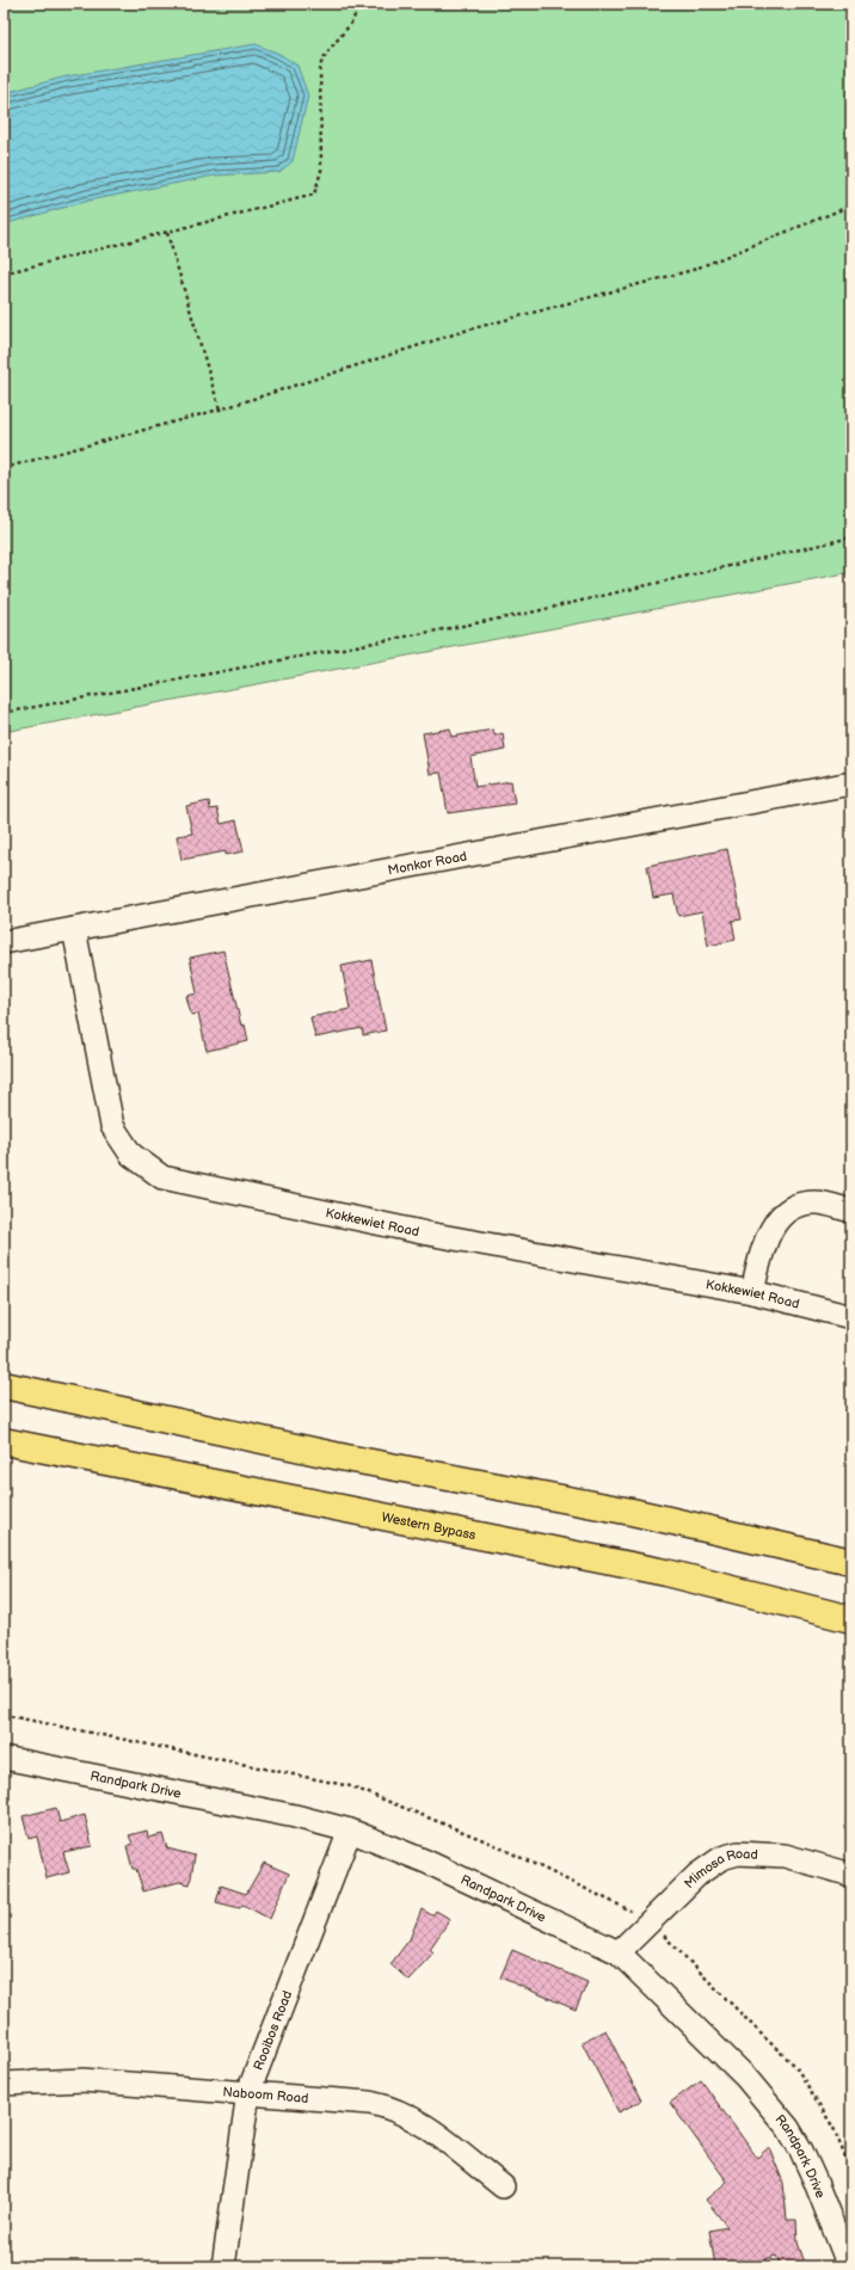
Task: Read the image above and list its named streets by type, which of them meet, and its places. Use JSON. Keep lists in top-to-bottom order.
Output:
{
  "streets": {
    "highway": ["Western Bypass"],
    "street": [
      "Monkor Road",
      "Kokkewiet Road",
      "Randpark Drive",
      "Mimosa Road",
      "Rooibos Road",
      "Naboom Road"
    ]
  },
  "crossings": [
    ["Monkor Road", "Kokkewiet Road"],
    ["Randpark Drive", "Mimosa Road"],
    ["Randpark Drive", "Rooibos Road"],
    ["Rooibos Road", "Naboom Road"]
  ]
}
